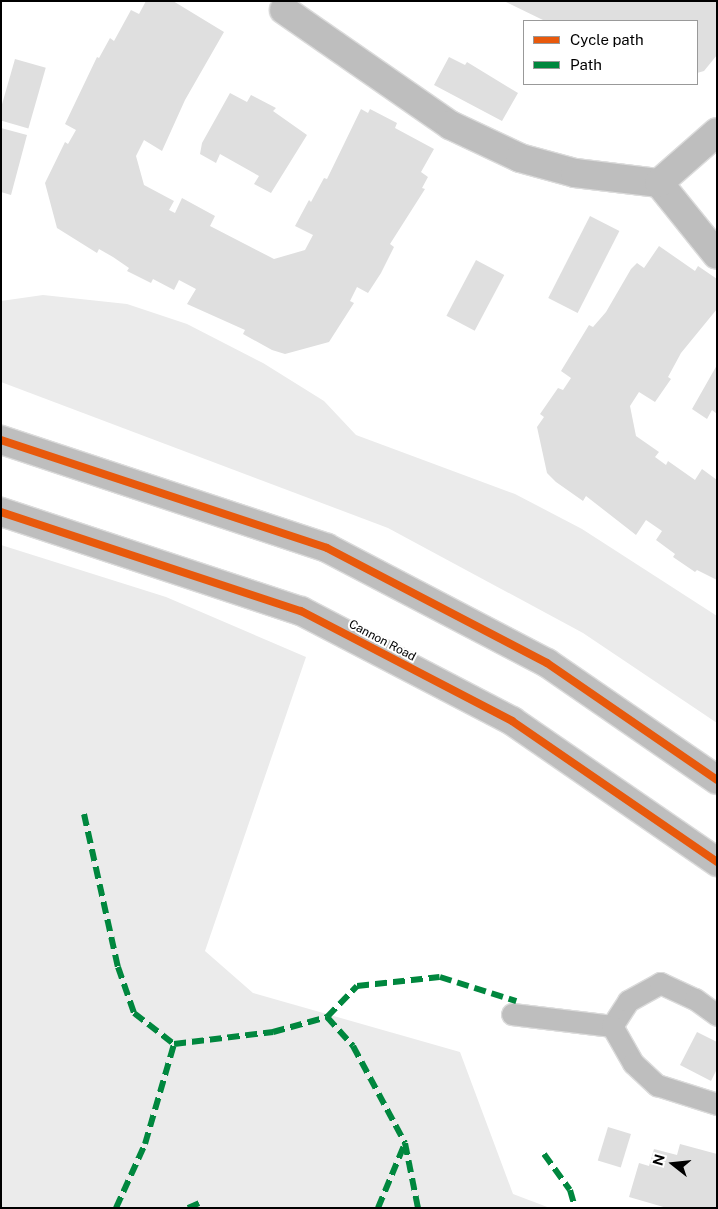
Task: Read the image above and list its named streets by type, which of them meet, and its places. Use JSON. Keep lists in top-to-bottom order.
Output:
{
  "streets": {
    "main road": ["Cannon Road"]
  },
  "legend": ["Cycle path", "Path"],
  "north": "left"
}
